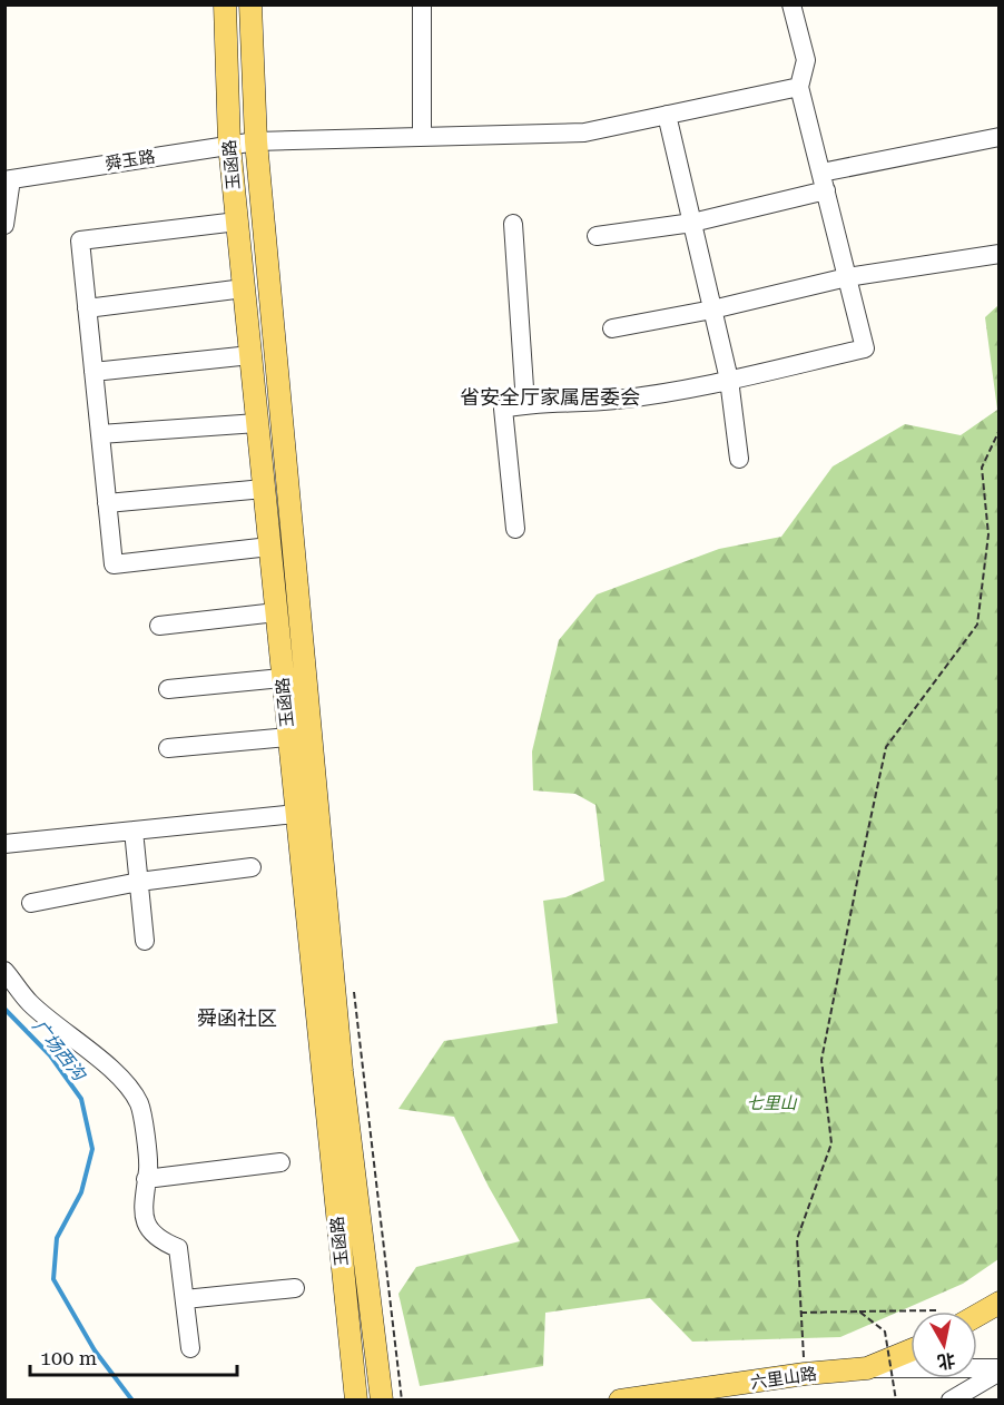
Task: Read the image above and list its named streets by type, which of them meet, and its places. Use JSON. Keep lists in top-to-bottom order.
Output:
{
  "streets": {
    "main road": ["玉函路", "六里山路"],
    "street": ["舜玉路"]
  },
  "crossings": [
    ["舜玉路", "玉函路"]
  ],
  "districts": ["省安全厅家属居委会", "舜函社区"],
  "water": ["广场西沟"],
  "parks": ["七里山"],
  "scale_bar": "100 m",
  "north": "bottom"
}
